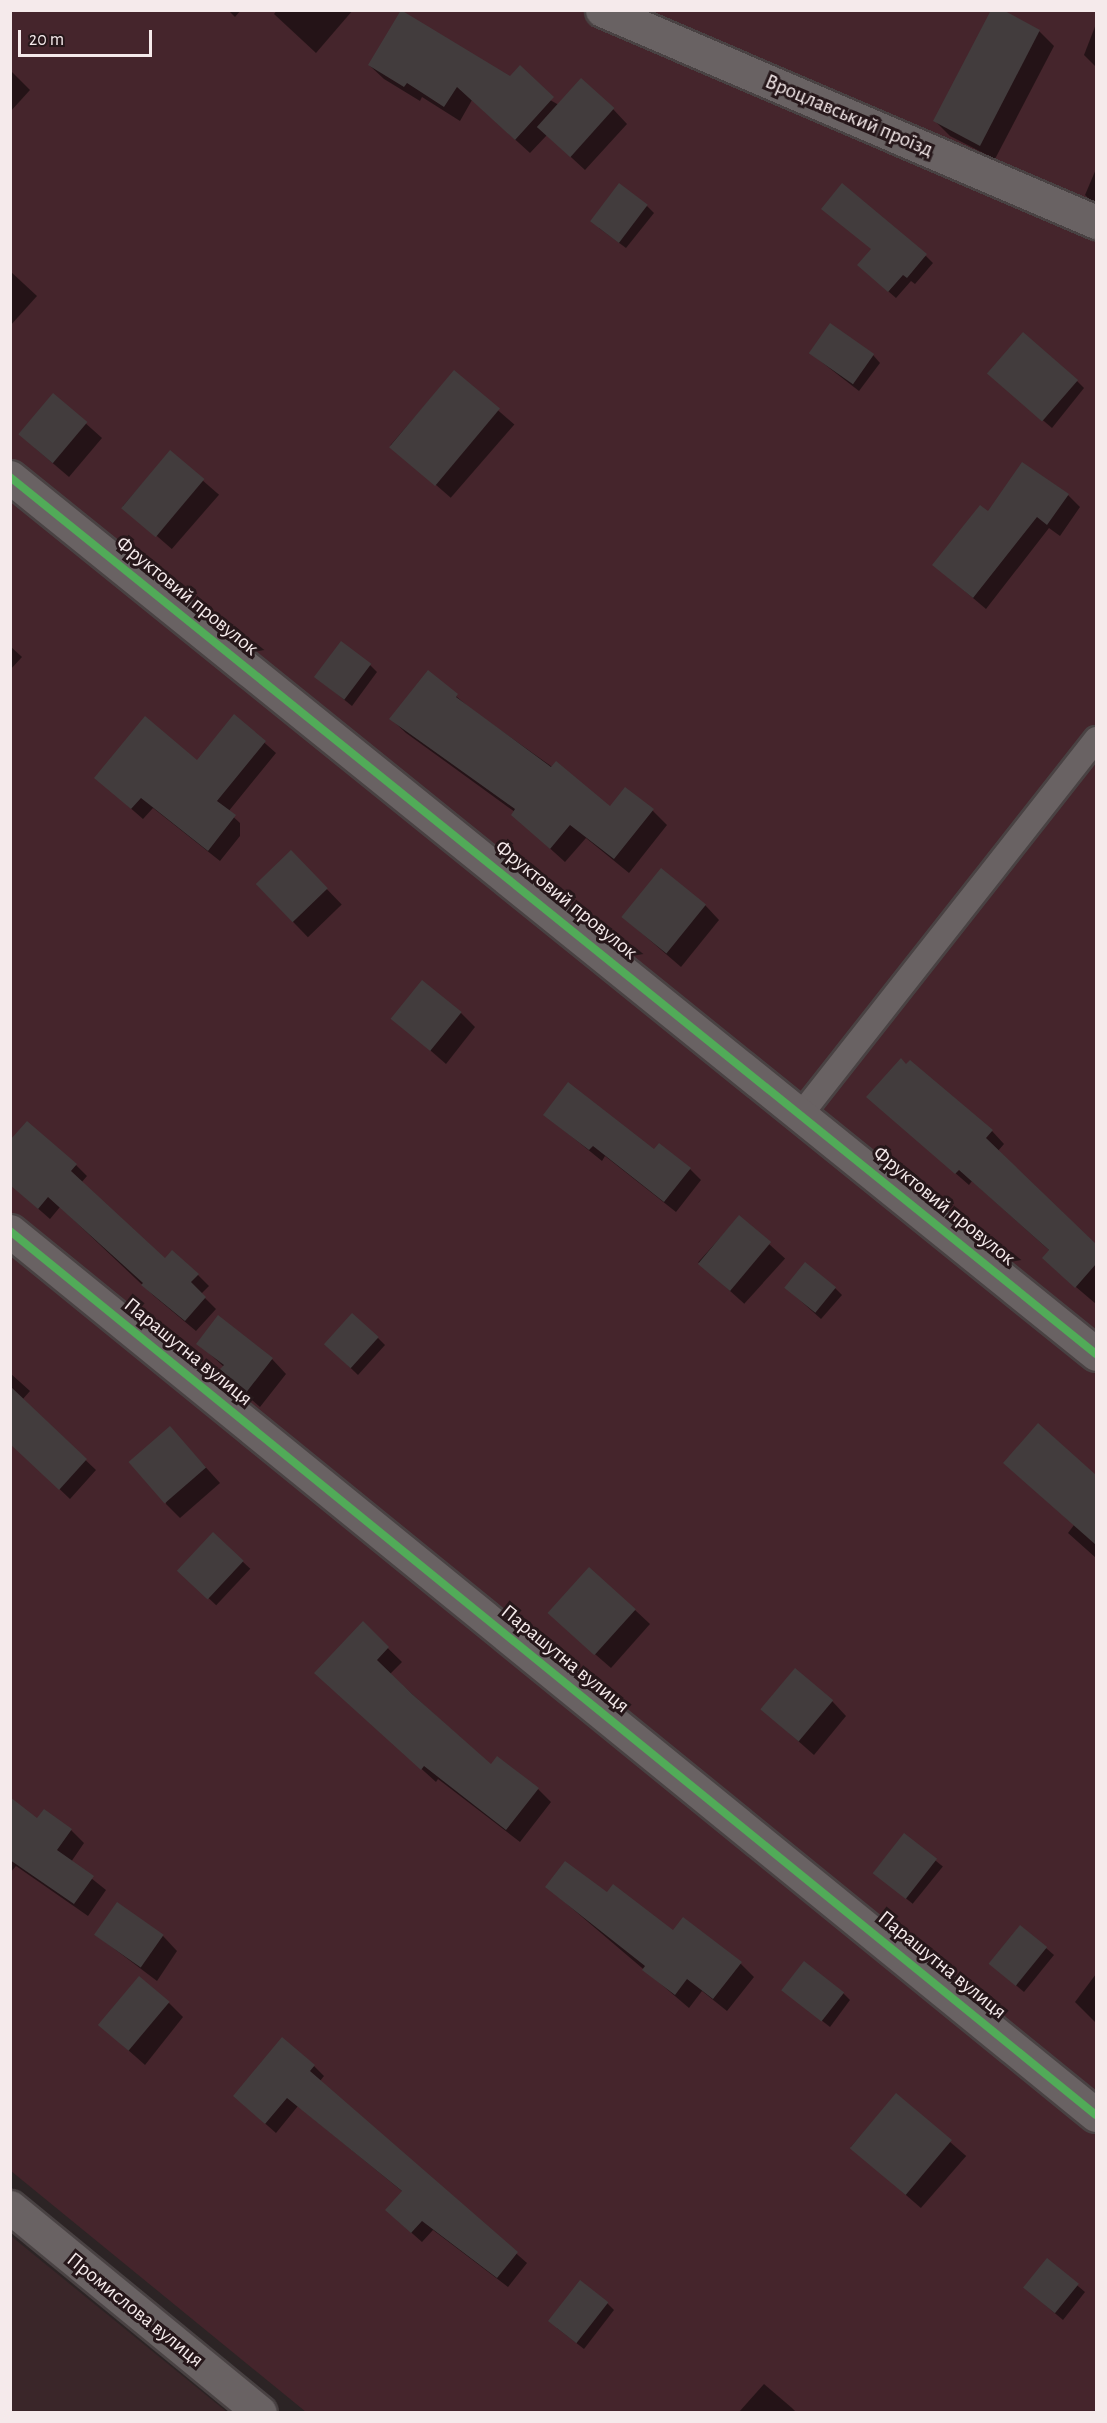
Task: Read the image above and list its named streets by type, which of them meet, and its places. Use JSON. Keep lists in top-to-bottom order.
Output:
{
  "streets": {
    "street": [
      "Вроцлавський проїзд",
      "Фруктовий провулок",
      "Парашутна вулиця",
      "Промислова вулиця"
    ]
  },
  "scale_bar": "20 m"
}
